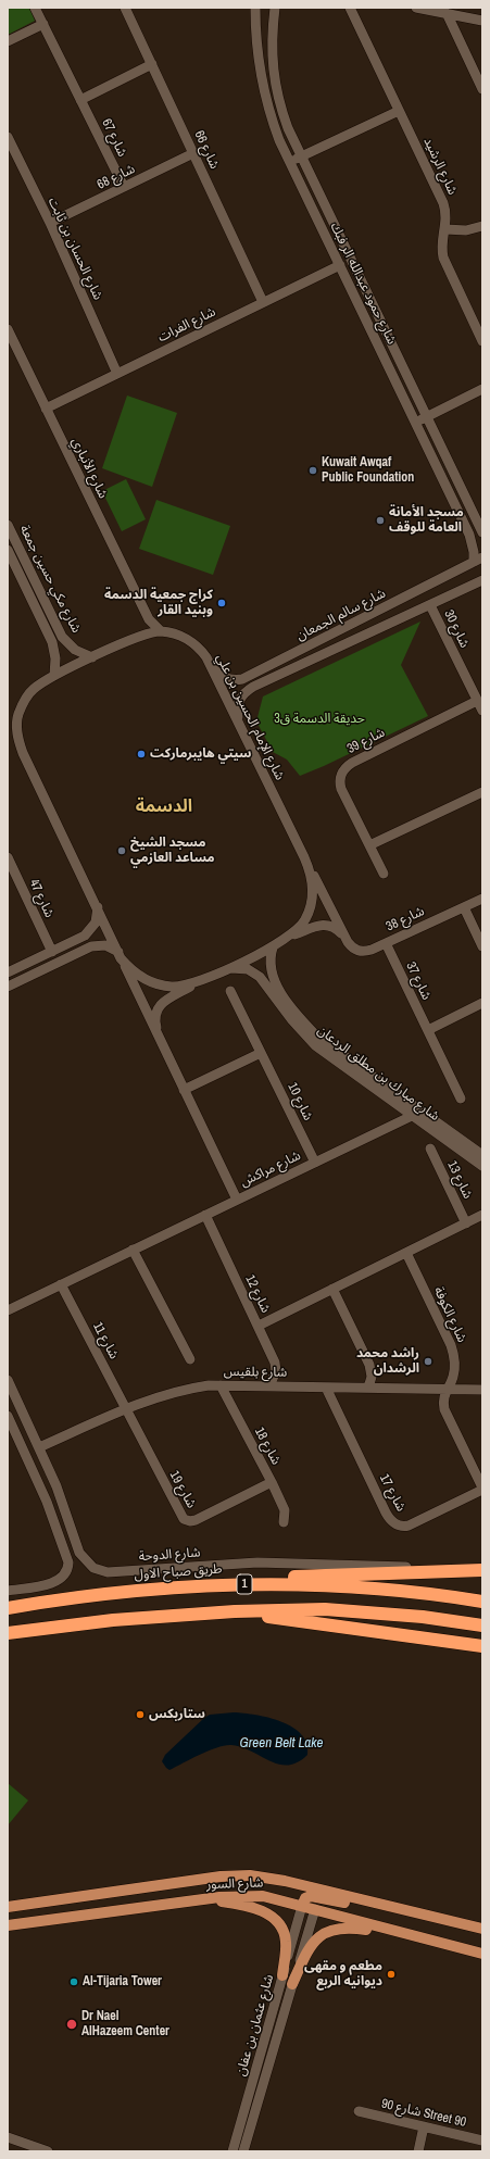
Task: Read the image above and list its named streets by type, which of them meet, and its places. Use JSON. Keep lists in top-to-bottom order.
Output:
{
  "streets": {
    "highway": ["طريق صباح الاول", "1"],
    "main road": ["شارع السور"],
    "street": [
      "شارع 67",
      "شارع 66",
      "شارع الرشيد",
      "شارع 68",
      "شارع الحسان بن ثابت",
      "شارع حمود عبدالله الر فبك",
      "شارع الفرات",
      "شارع الأنباري",
      "شارع مكي حسين جمعة",
      "شارع سالم الجمعان",
      "شارع 30",
      "شارع الإمام الحسين بن علي",
      "شارع 39",
      "شارع 47",
      "شارع 38",
      "شارع 37",
      "شارع مبارك بن مطلق الردعان",
      "شارع 10",
      "شارع مراكش",
      "شارع 13",
      "شارع 12",
      "شارع الكوفة",
      "شارع 11",
      "شارع بلقيس",
      "شارع 18",
      "شارع 19",
      "شارع 17",
      "شارع الدوحة",
      "شارع عثمان بن عفان",
      "شارع 90 Street 90"
    ]
  },
  "crossings": [
    ["شارع 67", "شارع 68"],
    ["شارع 66", "شارع 68"],
    ["شارع 66", "شارع الفرات"],
    ["شارع 68", "شارع الحسان بن ثابت"],
    ["شارع الحسان بن ثابت", "شارع الفرات"],
    ["شارع حمود عبدالله الر فبك", "شارع الفرات"],
    ["شارع حمود عبدالله الر فبك", "شارع سالم الجمعان"],
    ["شارع الفرات", "شارع الأنباري"],
    ["شارع الأنباري", "شارع الإمام الحسين بن علي"],
    ["شارع مكي حسين جمعة", "شارع الإمام الحسين بن علي"],
    ["شارع سالم الجمعان", "شارع 30"],
    ["شارع سالم الجمعان", "شارع الإمام الحسين بن علي"],
    ["شارع 30", "شارع 39"],
    ["شارع الإمام الحسين بن علي", "شارع 38"],
    ["شارع الإمام الحسين بن علي", "شارع مبارك بن مطلق الردعان"],
    ["شارع 38", "شارع 37"],
    ["شارع مبارك بن مطلق الردعان", "شارع مراكش"],
    ["شارع 10", "شارع مراكش"],
    ["شارع مراكش", "شارع 12"],
    ["شارع مراكش", "شارع 11"],
    ["شارع 12", "شارع بلقيس"],
    ["شارع الكوفة", "شارع بلقيس"],
    ["شارع 11", "شارع بلقيس"],
    ["شارع 11", "شارع 19"],
    ["شارع بلقيس", "شارع 18"],
    ["شارع بلقيس", "شارع 19"],
    ["شارع بلقيس", "شارع 17"],
    ["شارع بلقيس", "شارع الدوحة"],
    ["شارع 18", "شارع 19"],
    ["شارع السور", "شارع عثمان بن عفان"]
  ],
  "districts": ["الدسمة"],
  "water": ["Green Belt Lake"],
  "parks": ["حديقة الدسمة ق3"],
  "places": [
    "Kuwait Awqaf Public Foundation",
    "مسجد الأمانة العامة للوقف",
    "كراج جمعية الدسمة وبنيد القار",
    "سيتي هايبرماركت",
    "مسجد الشيخ مساعد العازمي",
    "راشد محمد الرشدان",
    "ستاربكس",
    "مطعم و مقهى ديوانيه الربع",
    "Al-Tijaria Tower",
    "Dr Nael AlHazeem Center"
  ]
}
